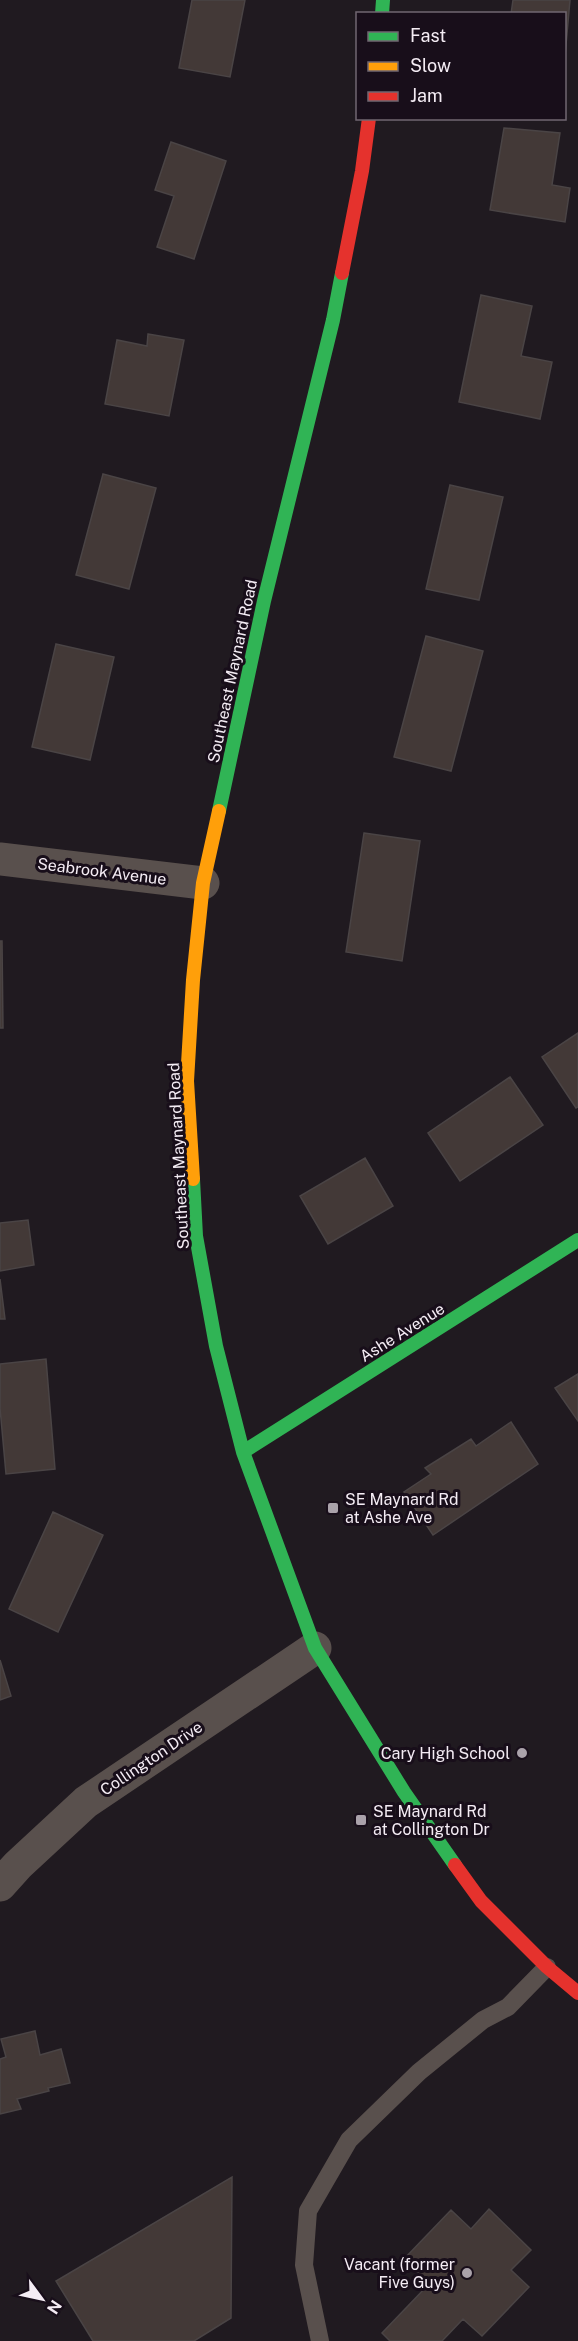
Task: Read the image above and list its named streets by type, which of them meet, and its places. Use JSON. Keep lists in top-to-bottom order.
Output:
{
  "streets": {
    "main road": ["Southeast Maynard Road", "Ashe Avenue"],
    "street": ["Seabrook Avenue", "Collington Drive"]
  },
  "crossings": [
    ["Southeast Maynard Road", "Seabrook Avenue"],
    ["Southeast Maynard Road", "Ashe Avenue"],
    ["Southeast Maynard Road", "Collington Drive"]
  ],
  "places": {
    "transit": ["SE Maynard Rd at Ashe Ave", "SE Maynard Rd at Collington Dr"],
    "other": ["Cary High School", "Vacant (former Five Guys)"]
  },
  "legend": ["Fast", "Slow", "Jam"],
  "north": "bottom right"
}
